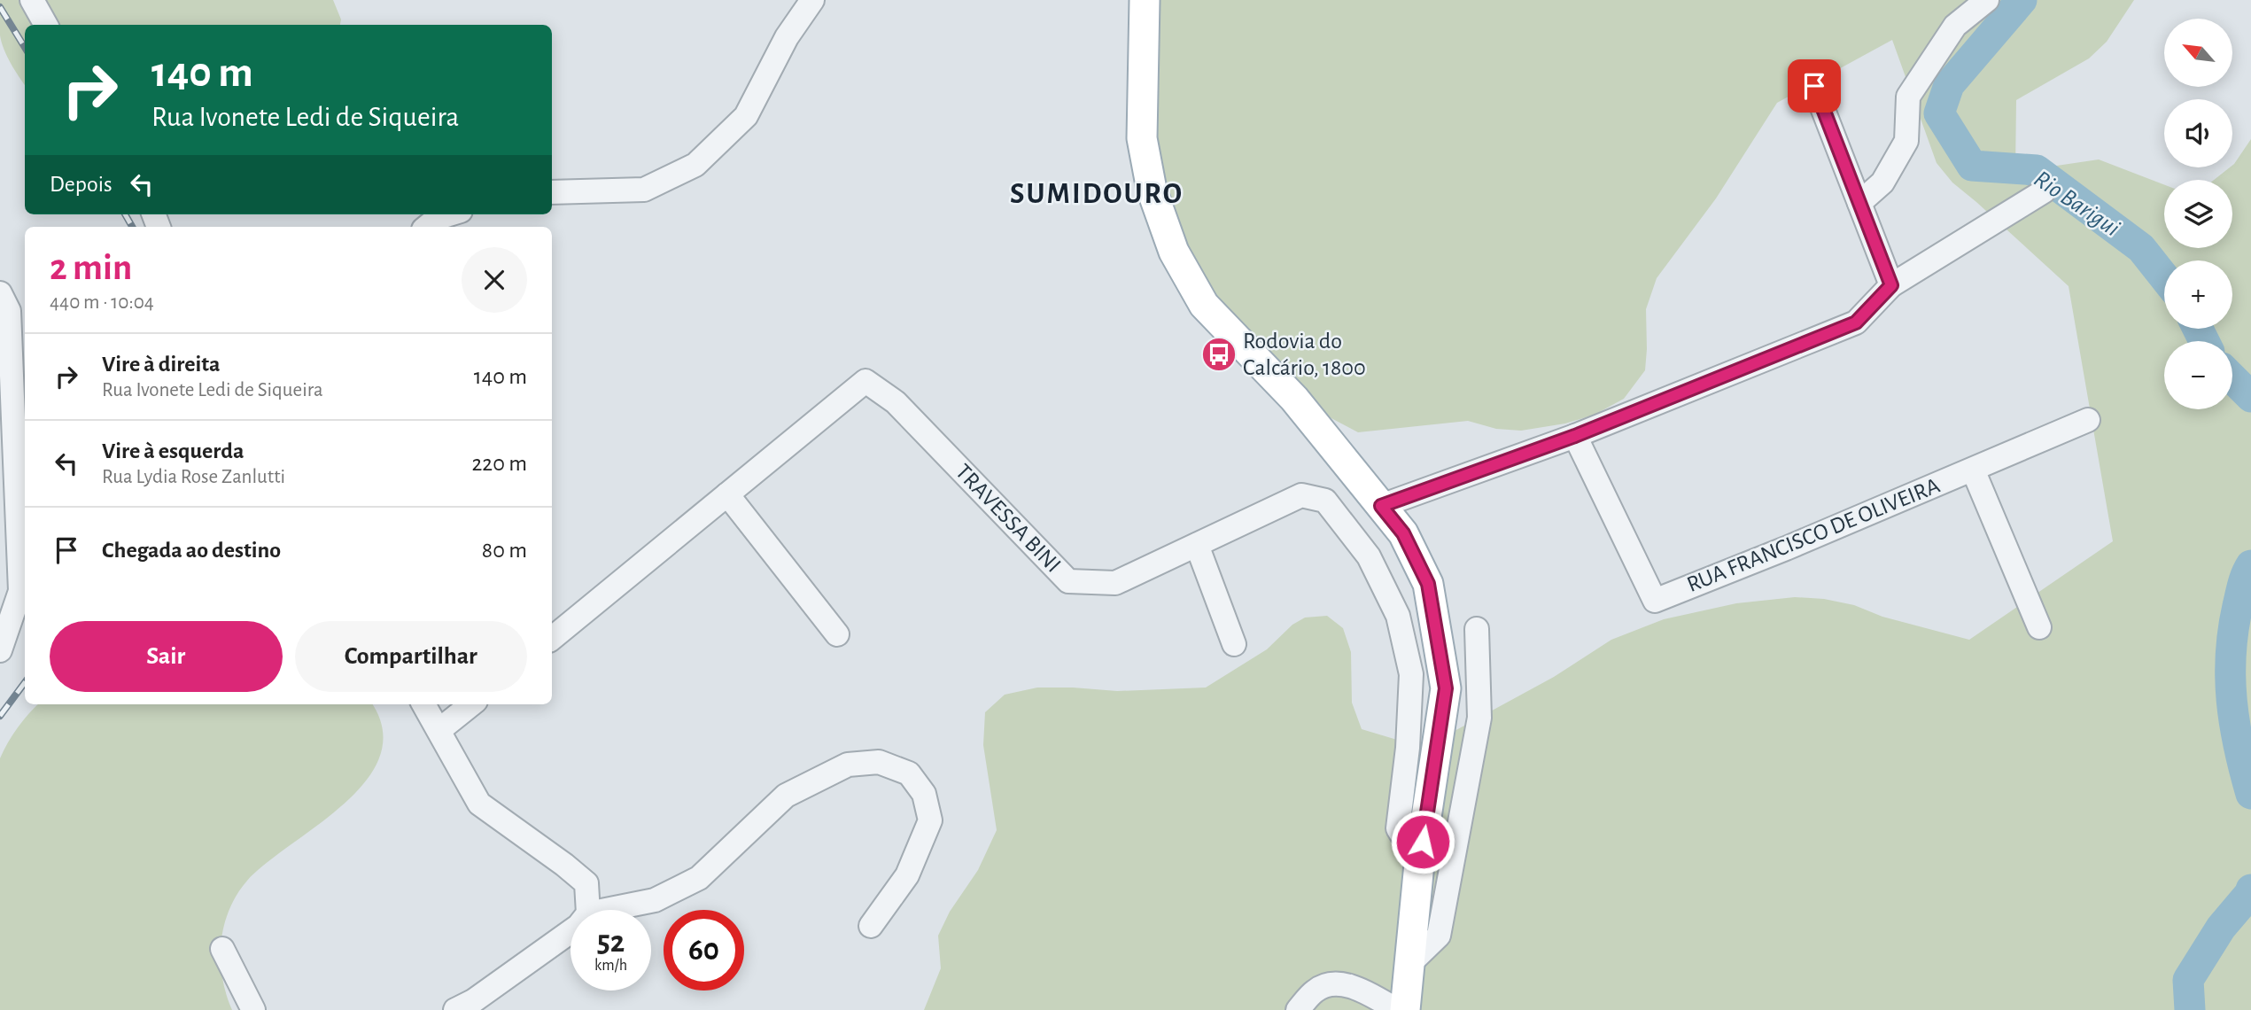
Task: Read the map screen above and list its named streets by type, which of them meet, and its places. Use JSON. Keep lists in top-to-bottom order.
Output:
{
  "streets": {
    "street": ["TRAVESSA BINI", "RUA FRANCISCO DE OLIVEIRA"]
  },
  "districts": ["SUMIDOURO"],
  "water": ["Rio Barigui"],
  "places": {
    "bus stop": ["Rodovia do Calcário, 1800"]
  },
  "north": "top left",
  "page": {
    "map_buttons": ["+", "−"],
    "turn": ["140 m", "Rua Ivonete Ledi de Siqueira"],
    "then": "Depois",
    "heading": ["2 min", "440 m · 10:04"],
    "list": [
      {
        "name": "Vire à direita",
        "note": "Rua Ivonete Ledi de Siqueira",
        "value": "140 m"
      },
      {
        "name": "Vire à esquerda",
        "note": "Rua Lydia Rose Zanlutti",
        "value": "220 m"
      },
      {
        "name": "Chegada ao destino",
        "value": "80 m"
      }
    ],
    "buttons": ["Sair", "Compartilhar"],
    "speed": "52 km/h",
    "limit": "60"
  }
}
